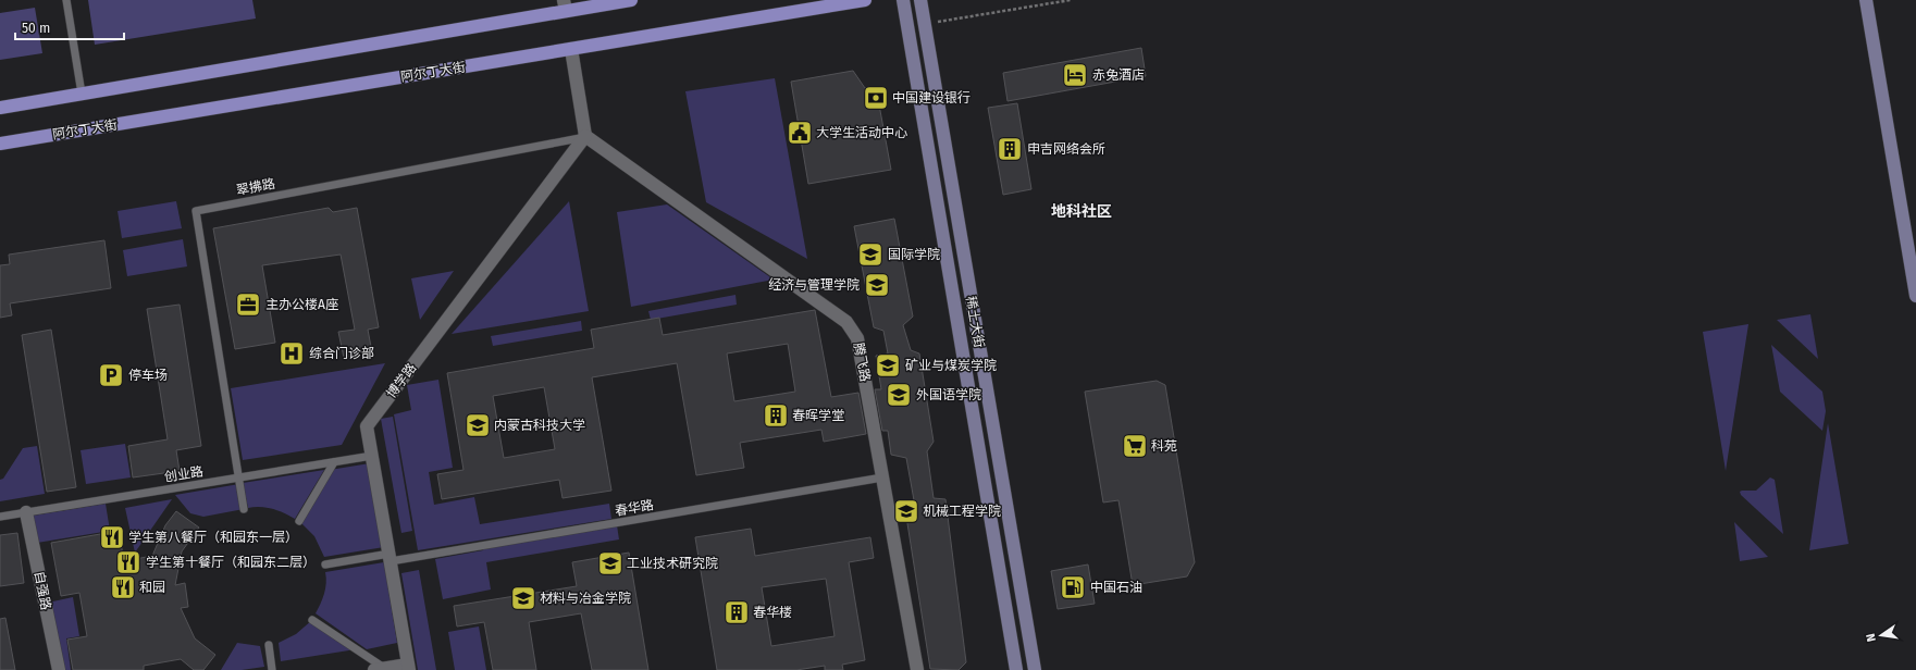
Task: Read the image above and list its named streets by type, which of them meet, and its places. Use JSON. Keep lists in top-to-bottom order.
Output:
{
  "streets": {
    "main road": ["阿尔丁大街", "稀土大街"],
    "street": ["腾飞路", "博学路", "自强路"],
    "lane": ["翠拂路", "创业路", "春华路"]
  },
  "crossings": [
    ["翠拂路", "腾飞路"],
    ["翠拂路", "博学路"],
    ["翠拂路", "创业路"],
    ["腾飞路", "博学路"],
    ["腾飞路", "春华路"],
    ["博学路", "创业路"],
    ["博学路", "春华路"],
    ["创业路", "自强路"]
  ],
  "districts": ["地科社区"],
  "places": {
    "hotel": ["赤兔酒店"],
    "bank": ["中国建设银行"],
    "public building": ["大学生活动中心"],
    "building": ["申吉网络会所", "春晖学堂", "春华楼"],
    "school or university": [
      "国际学院",
      "经济与管理学院",
      "矿业与煤炭学院",
      "外国语学院",
      "内蒙古科技大学",
      "机械工程学院",
      "工业技术研究院",
      "材料与冶金学院"
    ],
    "office": ["主办公楼A座"],
    "hospital": ["综合门诊部"],
    "parking": ["停车场"],
    "supermarket": ["科苑"],
    "restaurant": ["学生第八餐厅（和园东一层）", "学生第十餐厅（和园东二层）", "和园"],
    "fuel station": ["中国石油"]
  },
  "scale_bar": "50 m",
  "north": "left"
}
